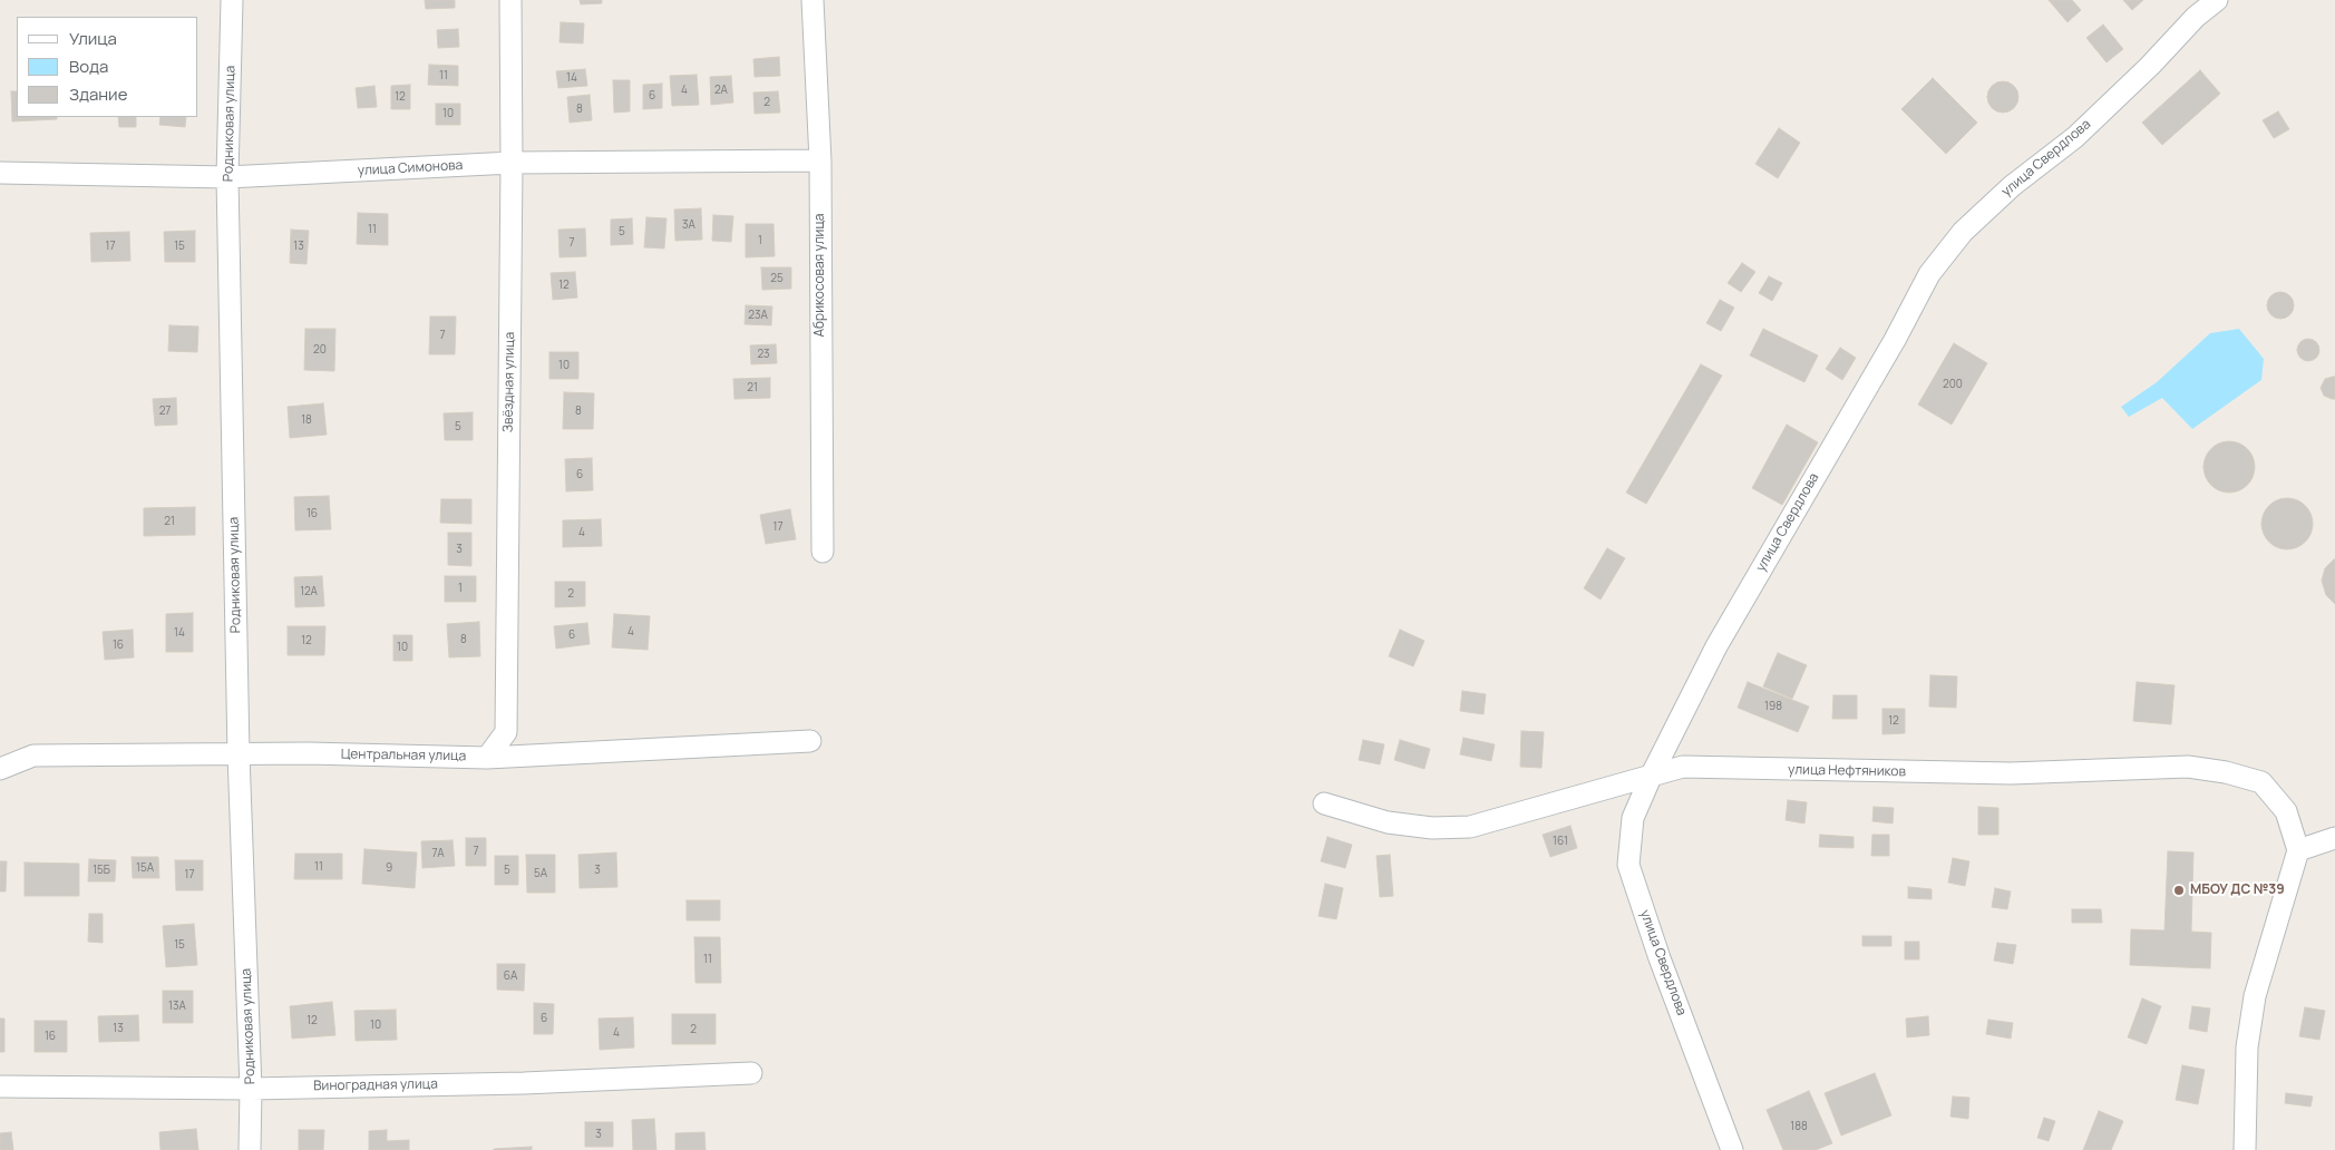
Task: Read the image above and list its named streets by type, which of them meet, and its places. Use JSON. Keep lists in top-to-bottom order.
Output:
{
  "streets": {
    "street": [
      "Родниковая улица",
      "улица Свердлова",
      "улица Симонова",
      "Абрикосовая улица",
      "Звёздная улица",
      "Центральная улица",
      "улица Нефтяников",
      "Виноградная улица"
    ]
  },
  "crossings": [
    ["Родниковая улица", "улица Симонова"],
    ["Родниковая улица", "Центральная улица"],
    ["Родниковая улица", "Виноградная улица"],
    ["улица Свердлова", "улица Нефтяников"],
    ["улица Симонова", "Абрикосовая улица"],
    ["улица Симонова", "Звёздная улица"],
    ["Звёздная улица", "Центральная улица"]
  ],
  "places": ["МБОУ ДС №39"],
  "house_numbers": [
    "11",
    "14",
    "4",
    "2А",
    "6",
    "12",
    "2",
    "8",
    "10",
    "3А",
    "11",
    "5",
    "1",
    "7",
    "17",
    "15",
    "13",
    "25",
    "12",
    "23А",
    "7",
    "20",
    "23",
    "10",
    "200",
    "21",
    "27",
    "8",
    "18",
    "5",
    "6",
    "16",
    "21",
    "17",
    "4",
    "3",
    "1",
    "12А",
    "2",
    "4",
    "14",
    "6",
    "8",
    "12",
    "16",
    "10",
    "198",
    "12",
    "161",
    "7",
    "7А",
    "11",
    "15А",
    "9",
    "15Б",
    "5",
    "3",
    "5А",
    "17",
    "15",
    "11",
    "6А",
    "13А",
    "6",
    "12",
    "10",
    "13",
    "2",
    "4",
    "16",
    "188",
    "3"
  ],
  "legend": ["Улица", "Вода", "Здание"]
}
